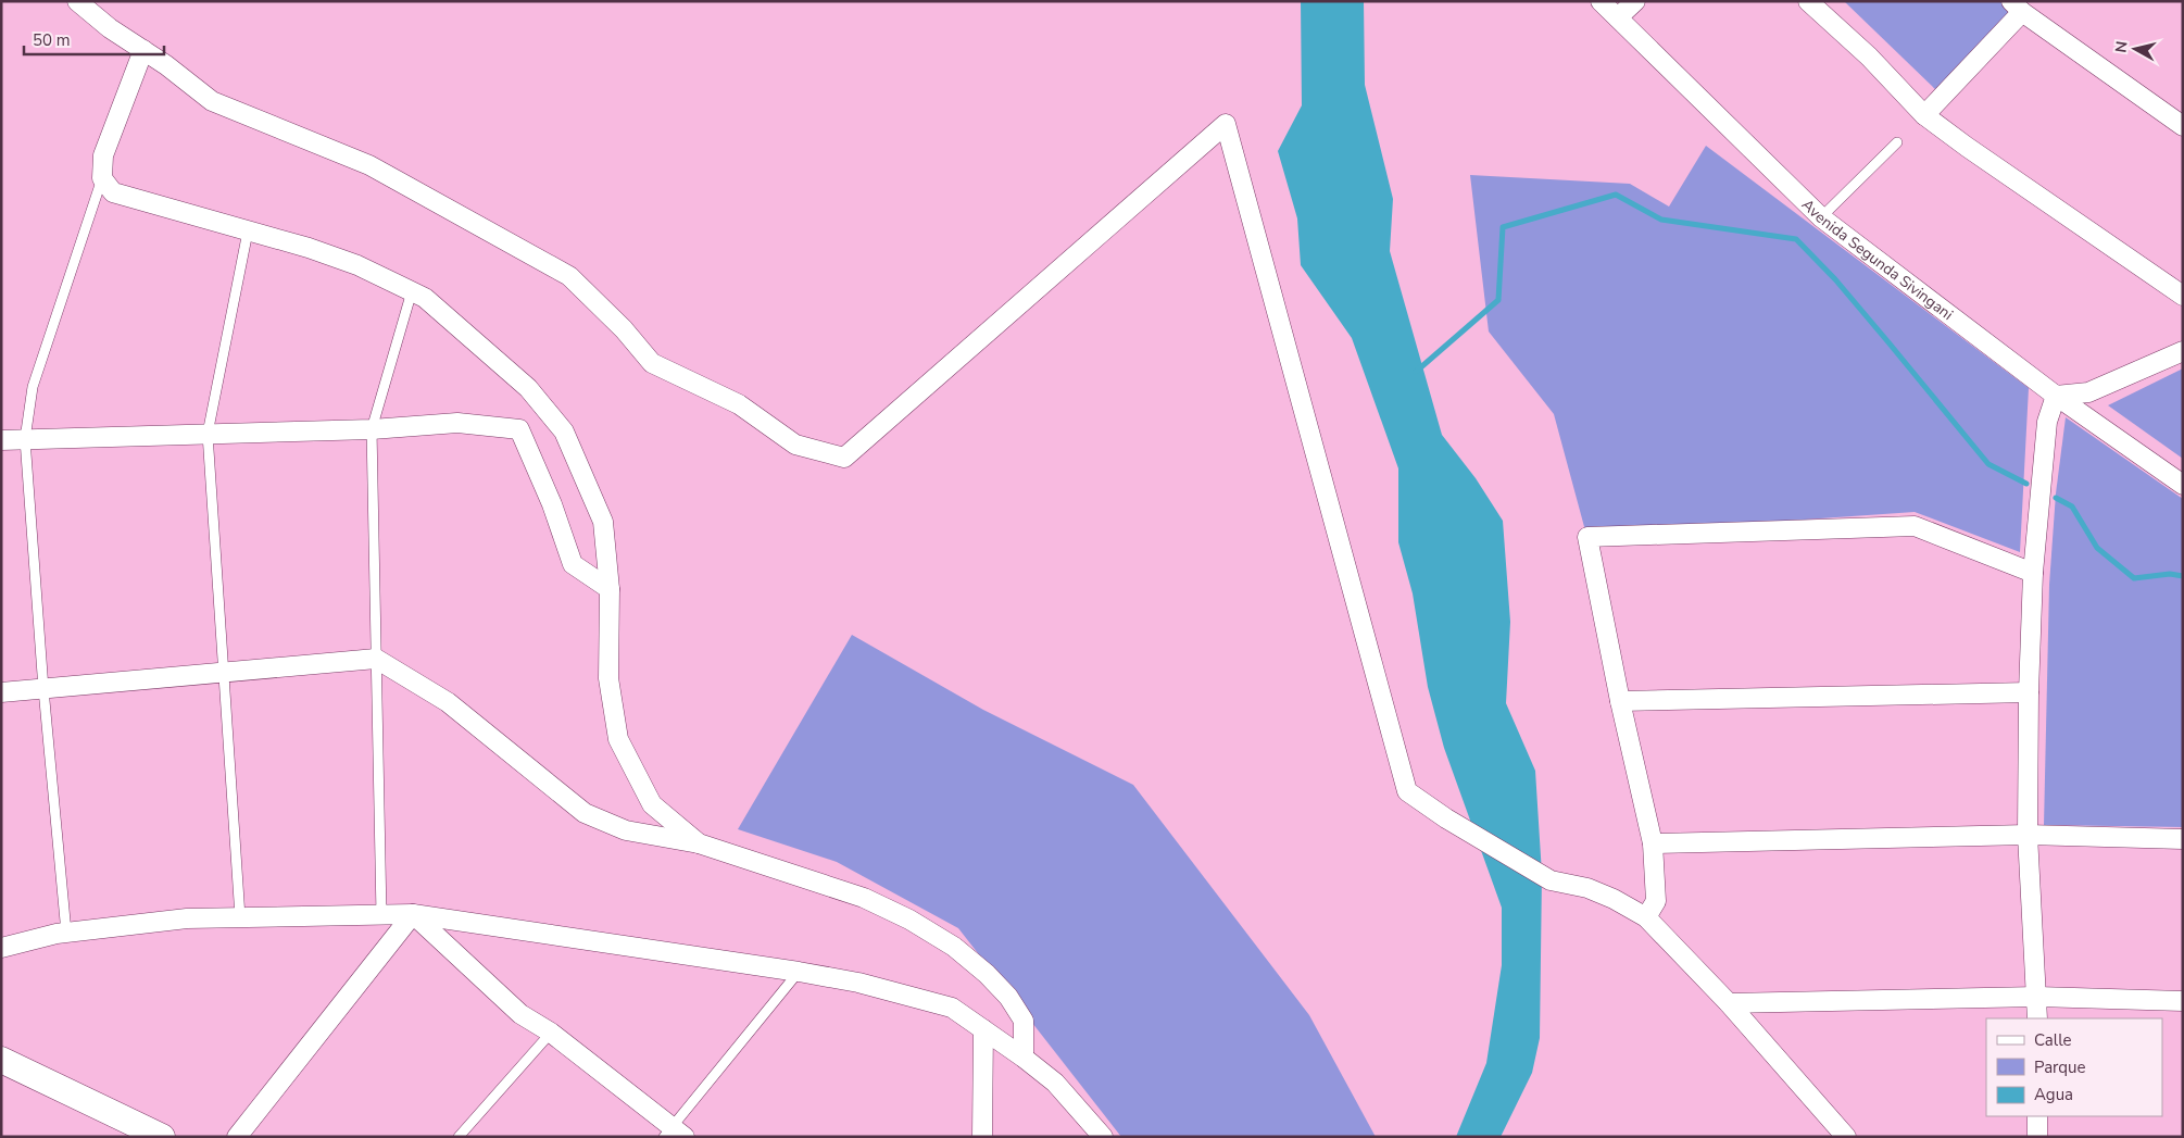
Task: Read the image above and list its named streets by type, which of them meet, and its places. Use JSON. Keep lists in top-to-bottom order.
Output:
{
  "streets": {
    "street": ["Avenida Segunda Sivingani"]
  },
  "legend": ["Calle", "Parque", "Agua"],
  "scale_bar": "50 m",
  "north": "left"
}
